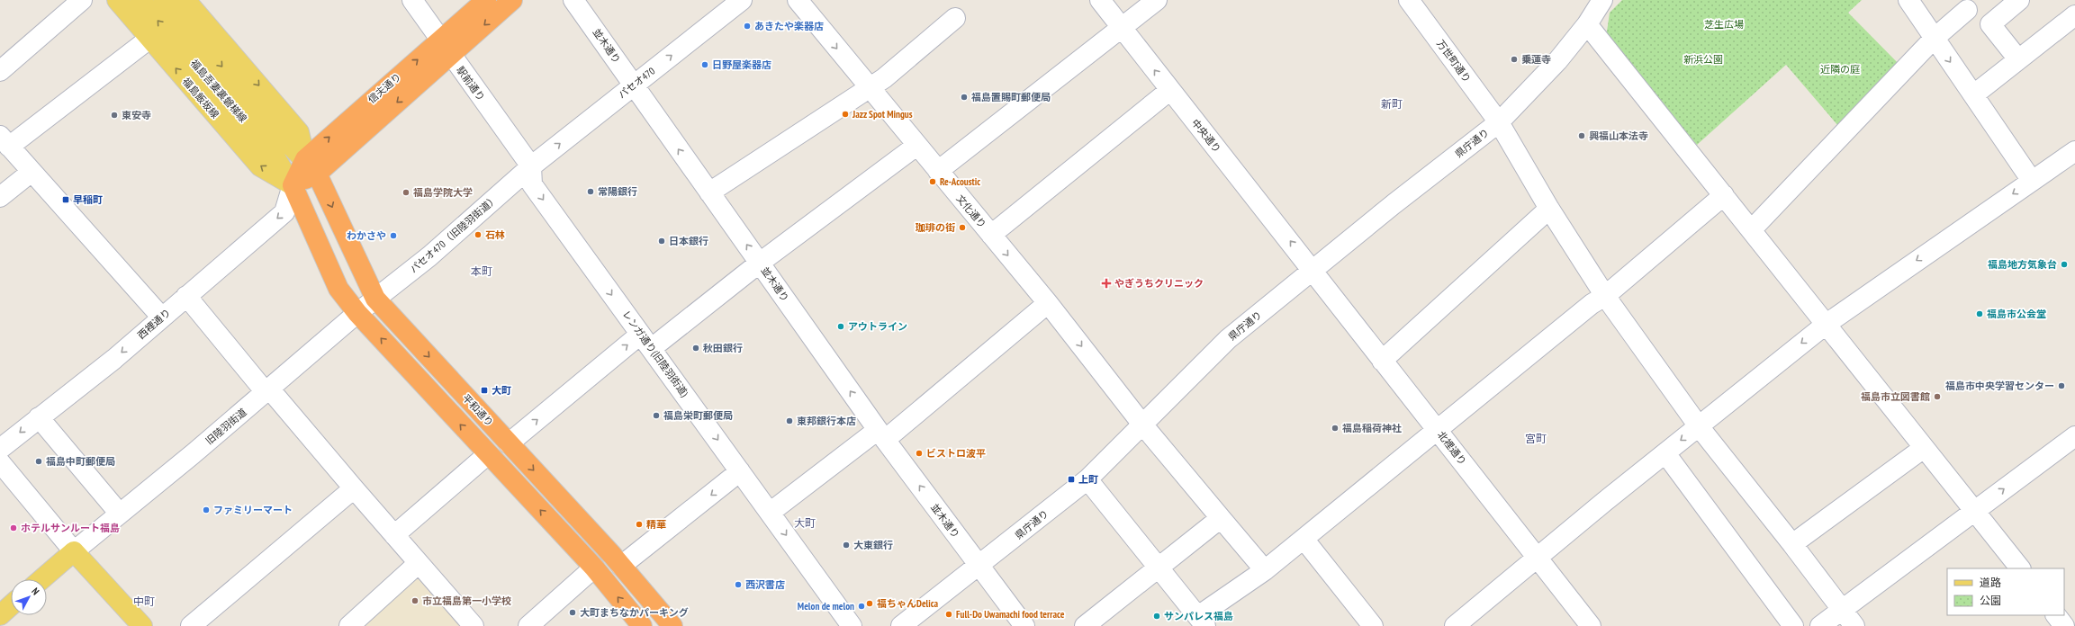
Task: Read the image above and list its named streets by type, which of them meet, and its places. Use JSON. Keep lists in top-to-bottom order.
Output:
{
  "streets": {
    "highway": ["信夫通り", "平和通り"],
    "main road": ["福島吾妻裏磐梯線", "福島飯坂線"],
    "street": [
      "並木通り",
      "万世町通り",
      "パセオ470",
      "駅前通り",
      "中央通り",
      "県庁通り",
      "文化通り",
      "パセオ470（旧陸羽街道）",
      "西裡通り",
      "レンガ通り(旧陸羽街道)",
      "旧陸羽街道",
      "北裡通り"
    ]
  },
  "crossings": [
    ["並木通り", "パセオ470"],
    ["並木通り", "県庁通り"],
    ["万世町通り", "県庁通り"],
    ["パセオ470", "駅前通り"],
    ["パセオ470", "パセオ470（旧陸羽街道）"],
    ["パセオ470", "レンガ通り(旧陸羽街道)"],
    ["駅前通り", "信夫通り"],
    ["駅前通り", "パセオ470（旧陸羽街道）"],
    ["駅前通り", "レンガ通り(旧陸羽街道)"],
    ["信夫通り", "福島吾妻裏磐梯線"],
    ["信夫通り", "福島飯坂線"],
    ["信夫通り", "西裡通り"],
    ["信夫通り", "平和通り"],
    ["福島吾妻裏磐梯線", "福島飯坂線"],
    ["福島吾妻裏磐梯線", "西裡通り"],
    ["福島吾妻裏磐梯線", "平和通り"],
    ["福島飯坂線", "西裡通り"],
    ["中央通り", "県庁通り"],
    ["中央通り", "北裡通り"],
    ["県庁通り", "文化通り"],
    ["県庁通り", "北裡通り"],
    ["パセオ470（旧陸羽街道）", "レンガ通り(旧陸羽街道)"],
    ["パセオ470（旧陸羽街道）", "平和通り"],
    ["パセオ470（旧陸羽街道）", "旧陸羽街道"],
    ["平和通り", "旧陸羽街道"]
  ],
  "one_way": [
    "並木通り",
    "中央通り",
    "文化通り",
    "西裡通り",
    "レンガ通り(旧陸羽街道)"
  ],
  "districts": [
    "新町",
    "本町",
    "宮町",
    "大町",
    "中町"
  ],
  "parks": ["芝生広場", "新浜公園", "近隣の庭"],
  "places": {
    "other": [
      "あきたや楽器店",
      "乗蓮寺",
      "日野屋楽器店",
      "福島置賜町郵便局",
      "Jazz Spot Mingus",
      "東安寺",
      "興福山本法寺",
      "Re-Acoustic",
      "常陽銀行",
      "福島学院大学",
      "珈琲の街",
      "石林",
      "わかさや",
      "日本銀行",
      "福島地方気象台",
      "福島市公会堂",
      "アウトライン",
      "秋田銀行",
      "福島市中央学習センター",
      "福島市立図書館",
      "福島栄町郵便局",
      "東邦銀行本店",
      "福島稲荷神社",
      "ビストロ波平",
      "福島中町郵便局",
      "ファミリーマート",
      "精華",
      "ホテルサンルート福島",
      "大東銀行",
      "西沢書店",
      "市立福島第一小学校",
      "福ちゃんDelica",
      "Melon de melon",
      "大町まちなかパーキング",
      "Full-Do Uwamachi food terrace",
      "サンパレス福島"
    ],
    "transit": ["早稲町", "大町", "上町"],
    "health": ["やぎうちクリニック"]
  },
  "legend": ["道路", "公園"],
  "north": "top right"
}
